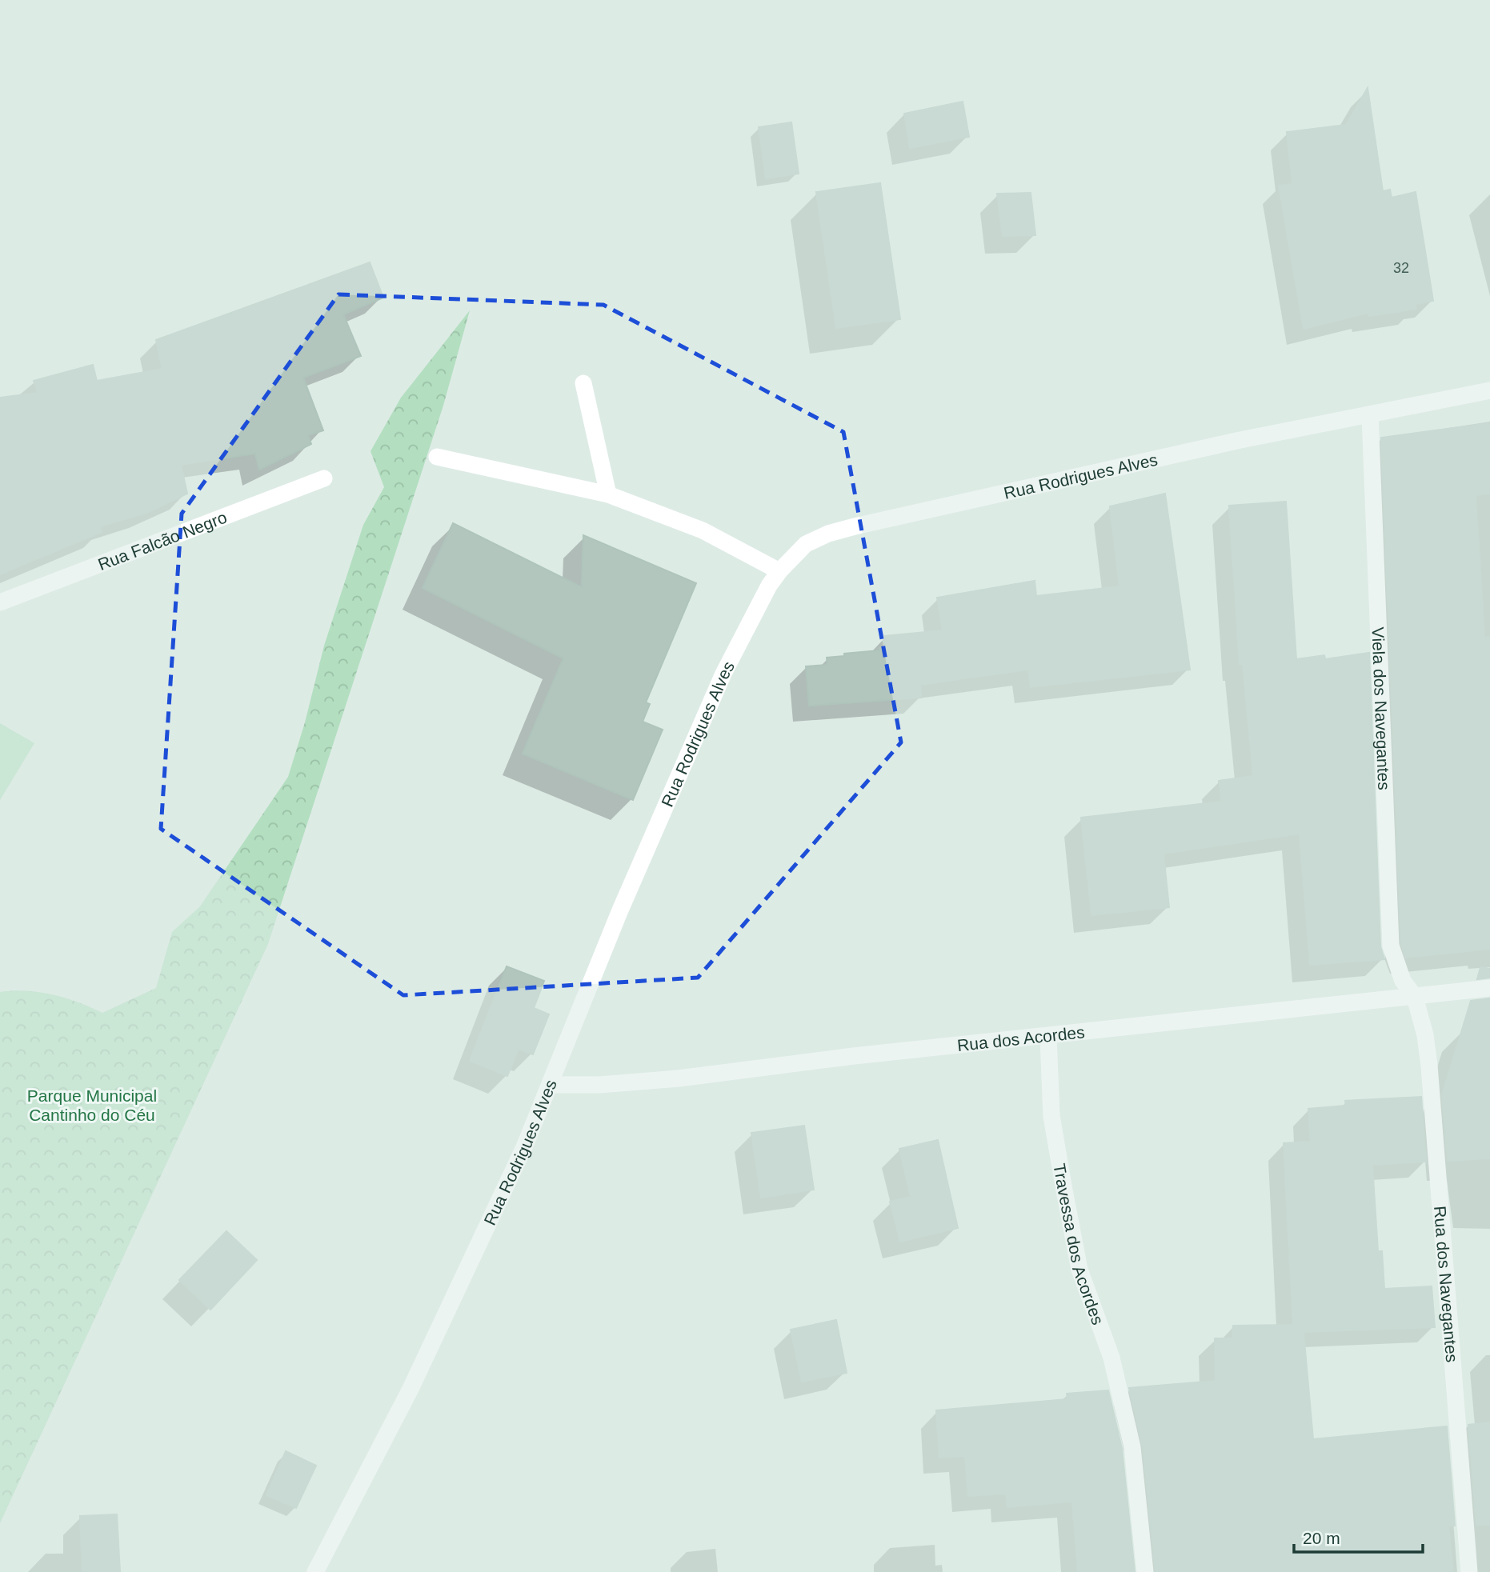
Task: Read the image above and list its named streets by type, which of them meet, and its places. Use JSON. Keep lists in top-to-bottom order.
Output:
{
  "streets": {
    "street": [
      "Rua Rodrigues Alves",
      "Rua Falcão Negro",
      "Viela dos Navegantes",
      "Rua dos Acordes",
      "Travessa dos Acordes",
      "Rua dos Navegantes"
    ]
  },
  "crossings": [
    ["Rua Rodrigues Alves", "Viela dos Navegantes"],
    ["Rua Rodrigues Alves", "Rua dos Acordes"],
    ["Viela dos Navegantes", "Rua dos Acordes"],
    ["Viela dos Navegantes", "Rua dos Navegantes"],
    ["Rua dos Acordes", "Travessa dos Acordes"],
    ["Rua dos Acordes", "Rua dos Navegantes"]
  ],
  "parks": ["Parque Municipal Cantinho do Céu"],
  "house_numbers": ["32"],
  "scale_bar": "20 m"
}
